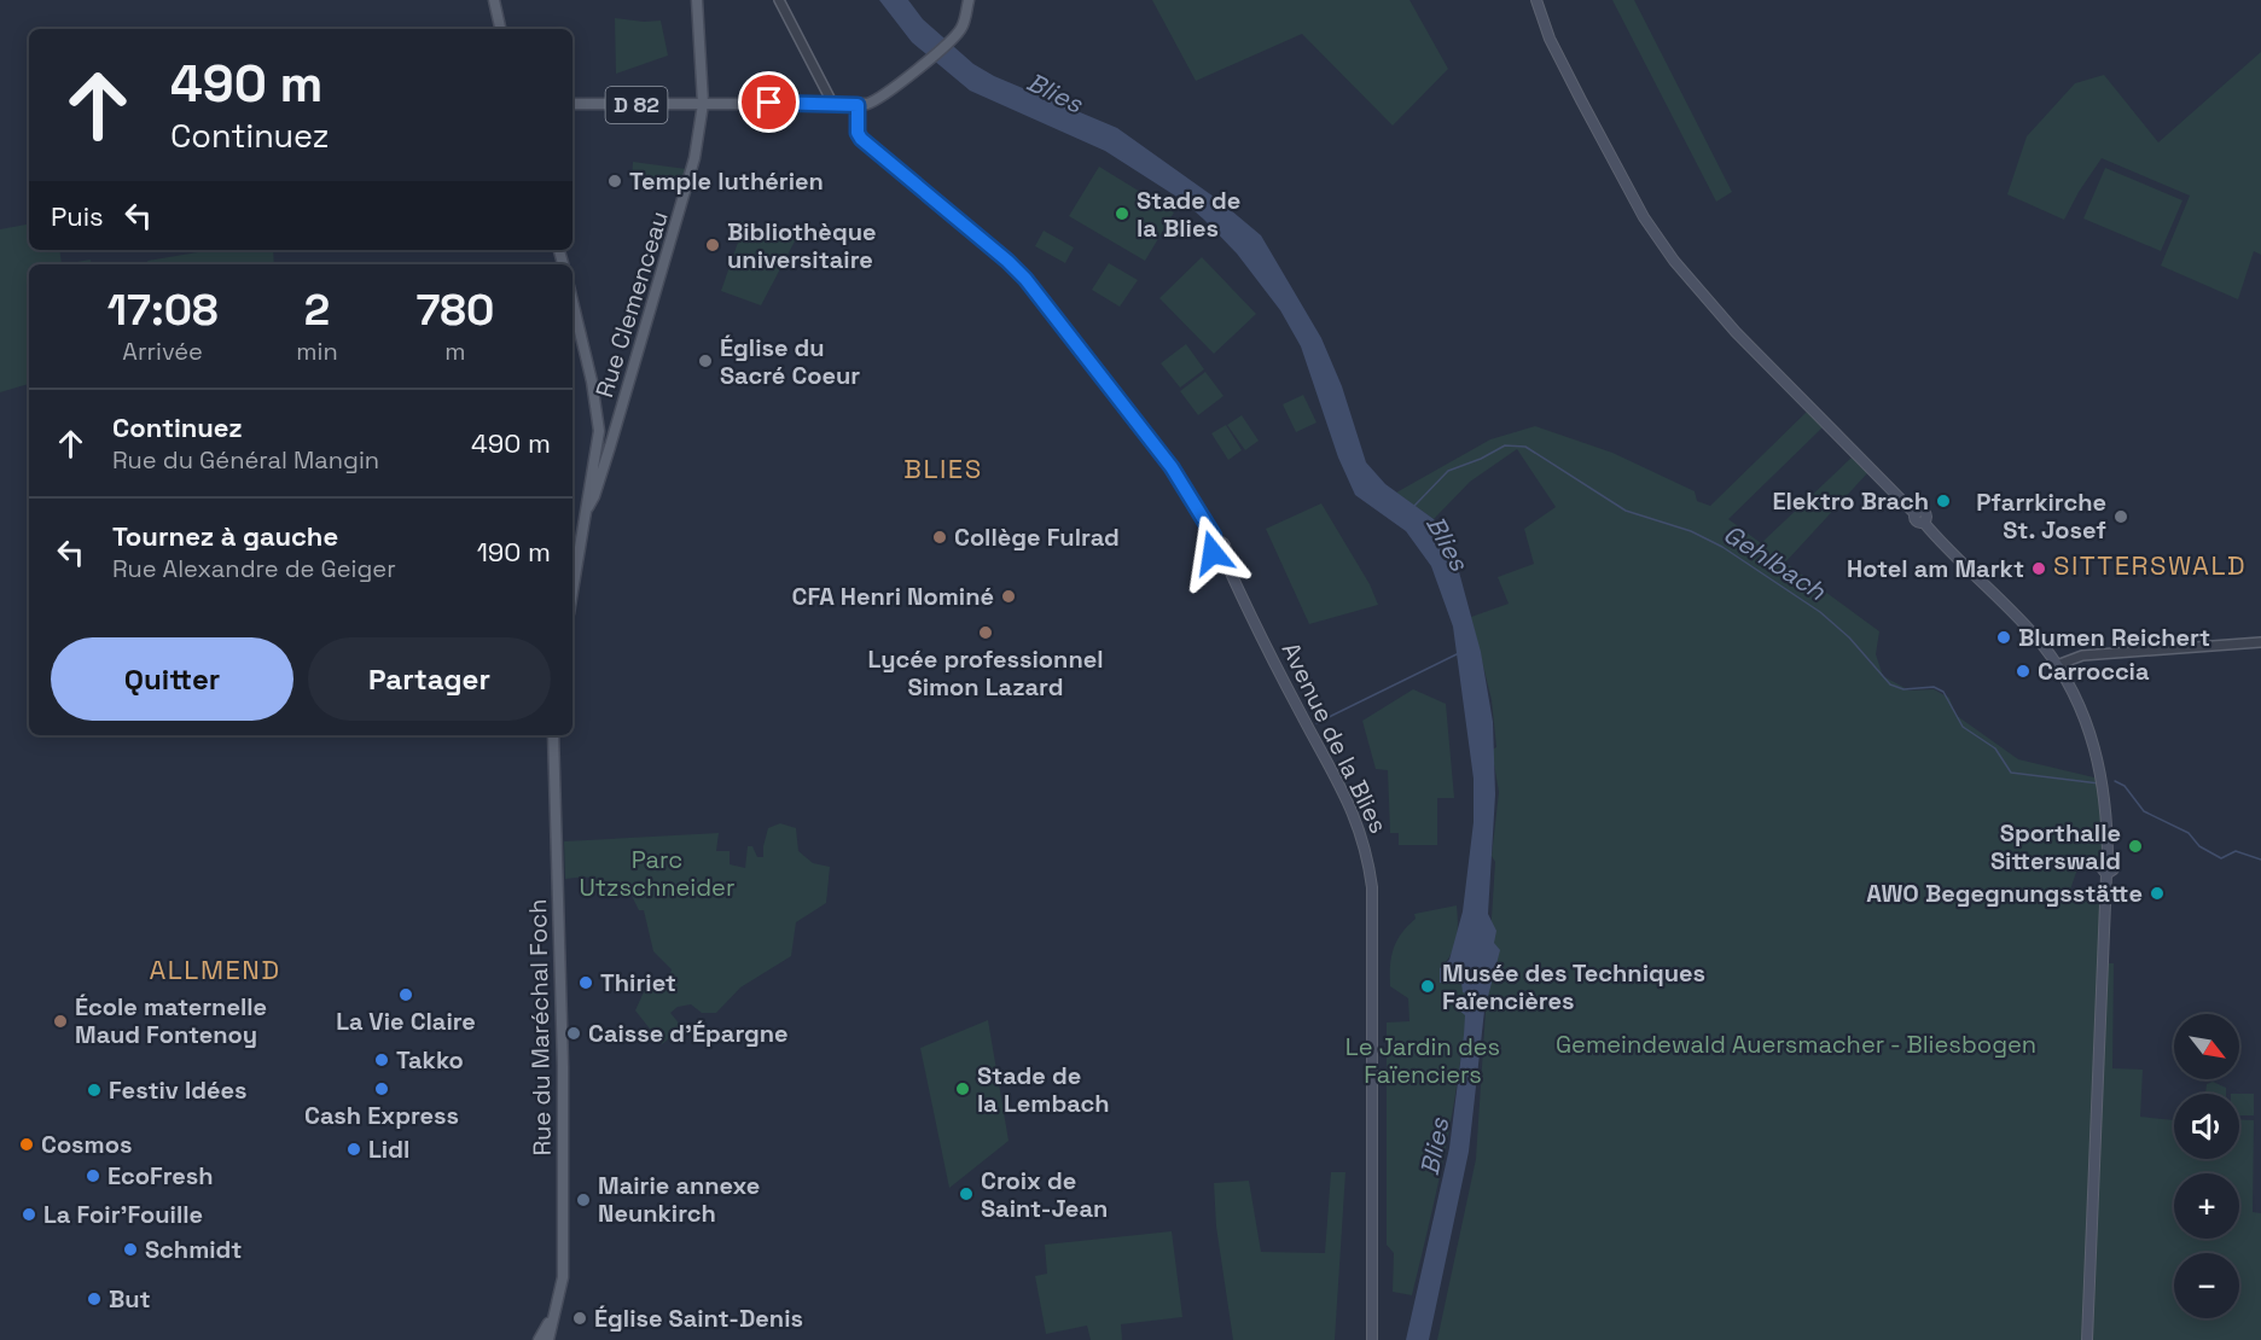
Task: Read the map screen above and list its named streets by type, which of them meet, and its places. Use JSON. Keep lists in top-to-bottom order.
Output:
{
  "streets": {
    "main road": [
      "D 82",
      "Rue Clemenceau",
      "Avenue de la Blies",
      "Rue du Maréchal Foch"
    ]
  },
  "crossings": [
    ["D 82", "Rue Clemenceau"]
  ],
  "districts": ["BLIES", "SITTERSWALD", "ALLMEND"],
  "water": ["Blies", "Gehlbach"],
  "parks": ["Parc Utzschneider", "Gemeindewald Auersmacher - Bliesbogen", "Le Jardin des Faïenciers"],
  "places": [
    "Temple luthérien",
    "Stade de la Blies",
    "Bibliothèque universitaire",
    "Église du Sacré Coeur",
    "Elektro Brach",
    "Pfarrkirche St. Josef",
    "Collège Fulrad",
    "Hotel am Markt",
    "CFA Henri Nominé",
    "Lycée professionnel Simon Lazard",
    "Blumen Reichert",
    "Carroccia",
    "Sporthalle Sitterswald",
    "AWO Begegnungsstätte",
    "Thiriet",
    "Musée des Techniques Faïencières",
    "La Vie Claire",
    "École maternelle Maud Fontenoy",
    "Caisse d'Épargne",
    "Takko",
    "Cash Express",
    "Stade de la Lembach",
    "Festiv Idées",
    "Cosmos",
    "Lidl",
    "EcoFresh",
    "Croix de Saint-Jean",
    "Mairie annexe Neunkirch",
    "La Foir'Fouille",
    "Schmidt",
    "But",
    "Église Saint-Denis"
  ],
  "north": "bottom right",
  "page": {
    "turn": ["490 m", "Continuez"],
    "then": "Puis",
    "eta": [
      "17:08",
      "Arrivée",
      "2",
      "min",
      "780",
      "m"
    ],
    "list": [
      {
        "name": "Continuez",
        "note": "Rue du Général Mangin",
        "value": "490 m"
      },
      {
        "name": "Tournez à gauche",
        "note": "Rue Alexandre de Geiger",
        "value": "190 m"
      }
    ],
    "buttons": ["Quitter", "Partager"],
    "map_buttons": ["+", "−"]
  }
}
